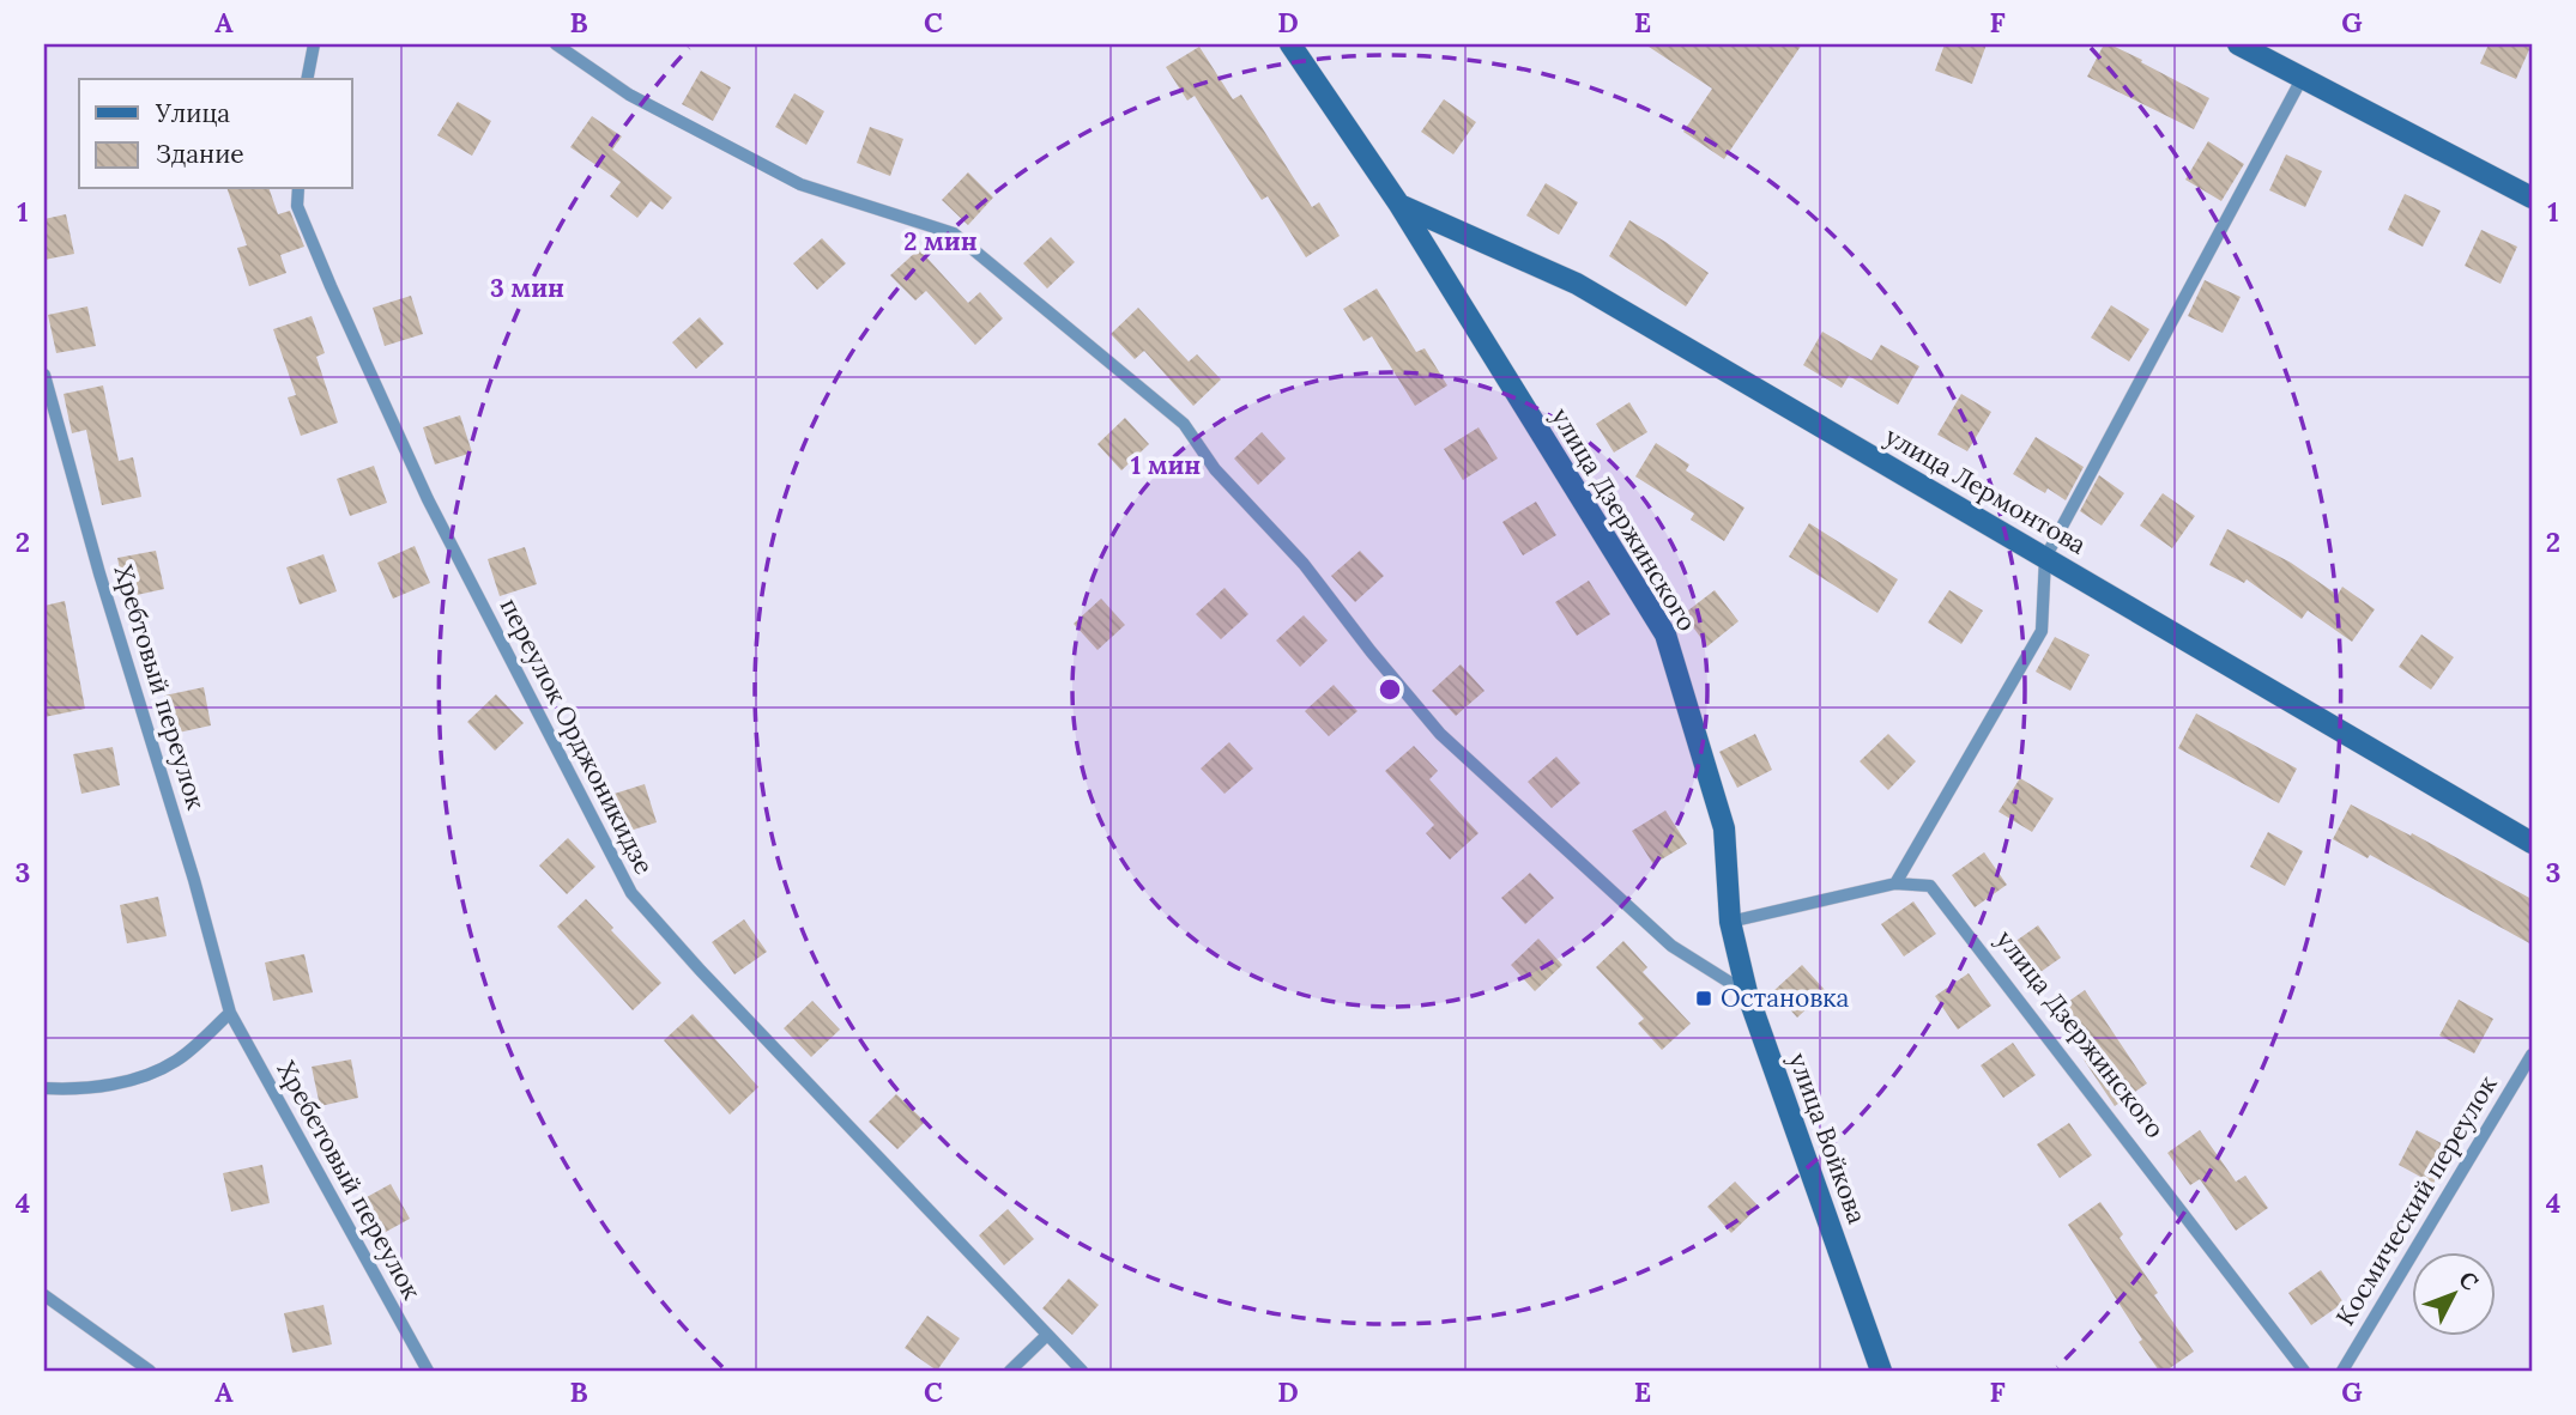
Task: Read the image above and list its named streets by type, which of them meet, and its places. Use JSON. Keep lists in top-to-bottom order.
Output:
{
  "streets": {
    "street": ["улица Лермонтова", "улица Дзержинского", "улица Войкова"],
    "lane": [
      "Хребтовый переулок",
      "переулок Орджоникидзе",
      "Хребетовый переулок",
      "Космический переулок"
    ]
  },
  "crossings": [
    ["улица Лермонтова", "улица Дзержинского"],
    ["улица Дзержинского", "улица Войкова"],
    ["Хребтовый переулок", "Хребетовый переулок"]
  ],
  "places": {
    "transit": ["Остановка"]
  },
  "legend": ["Улица", "Здание"],
  "north": "top right",
  "grid": {
    "columns": [
      "A",
      "B",
      "C",
      "D",
      "E",
      "F",
      "G"
    ],
    "rows": [
      "1",
      "2",
      "3",
      "4"
    ]
  },
  "rings": ["2 мин", "3 мин", "1 мин"]
}
